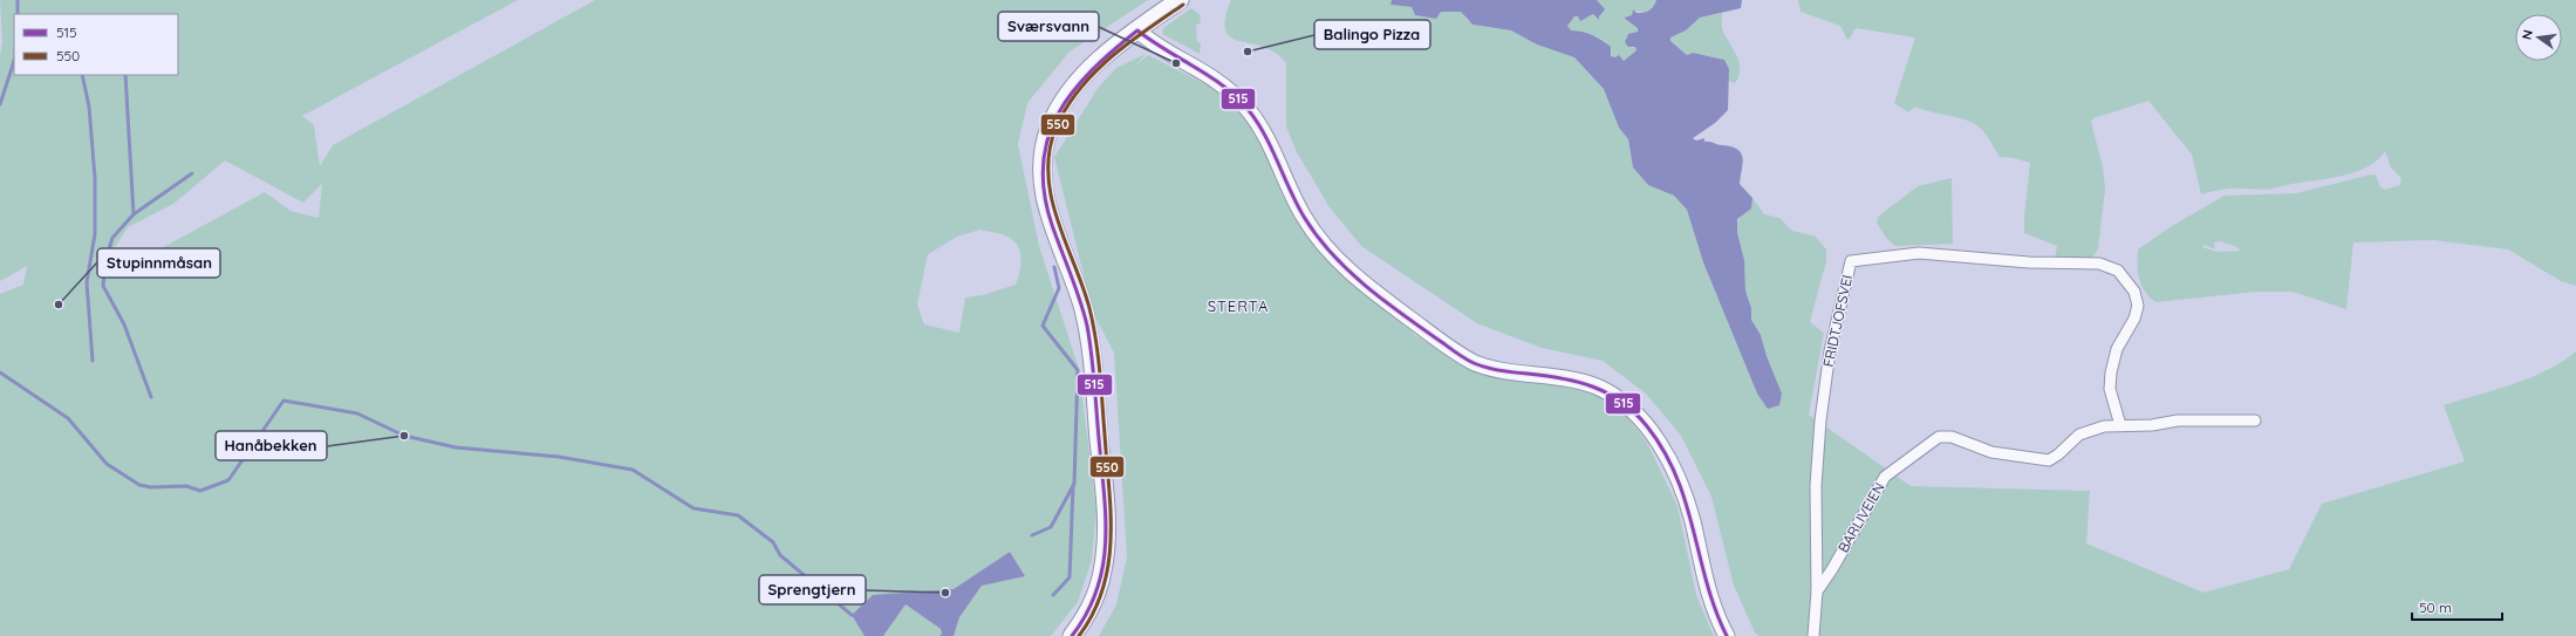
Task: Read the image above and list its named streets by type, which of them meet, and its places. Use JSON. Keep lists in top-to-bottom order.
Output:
{
  "streets": {
    "street": ["FRIDTJOFSVEI", "BARLIVEIEN"]
  },
  "crossings": [
    ["FRIDTJOFSVEI", "BARLIVEIEN"]
  ],
  "districts": ["STERTA"],
  "places": [
    "Balingo Pizza",
    "Sværsvann",
    "Stupinnmåsan",
    "Hanåbekken",
    "Sprengtjern"
  ],
  "lines": ["transit line 550", "transit line 515"],
  "legend": ["515", "550"],
  "scale_bar": "50 m",
  "north": "left"
}
